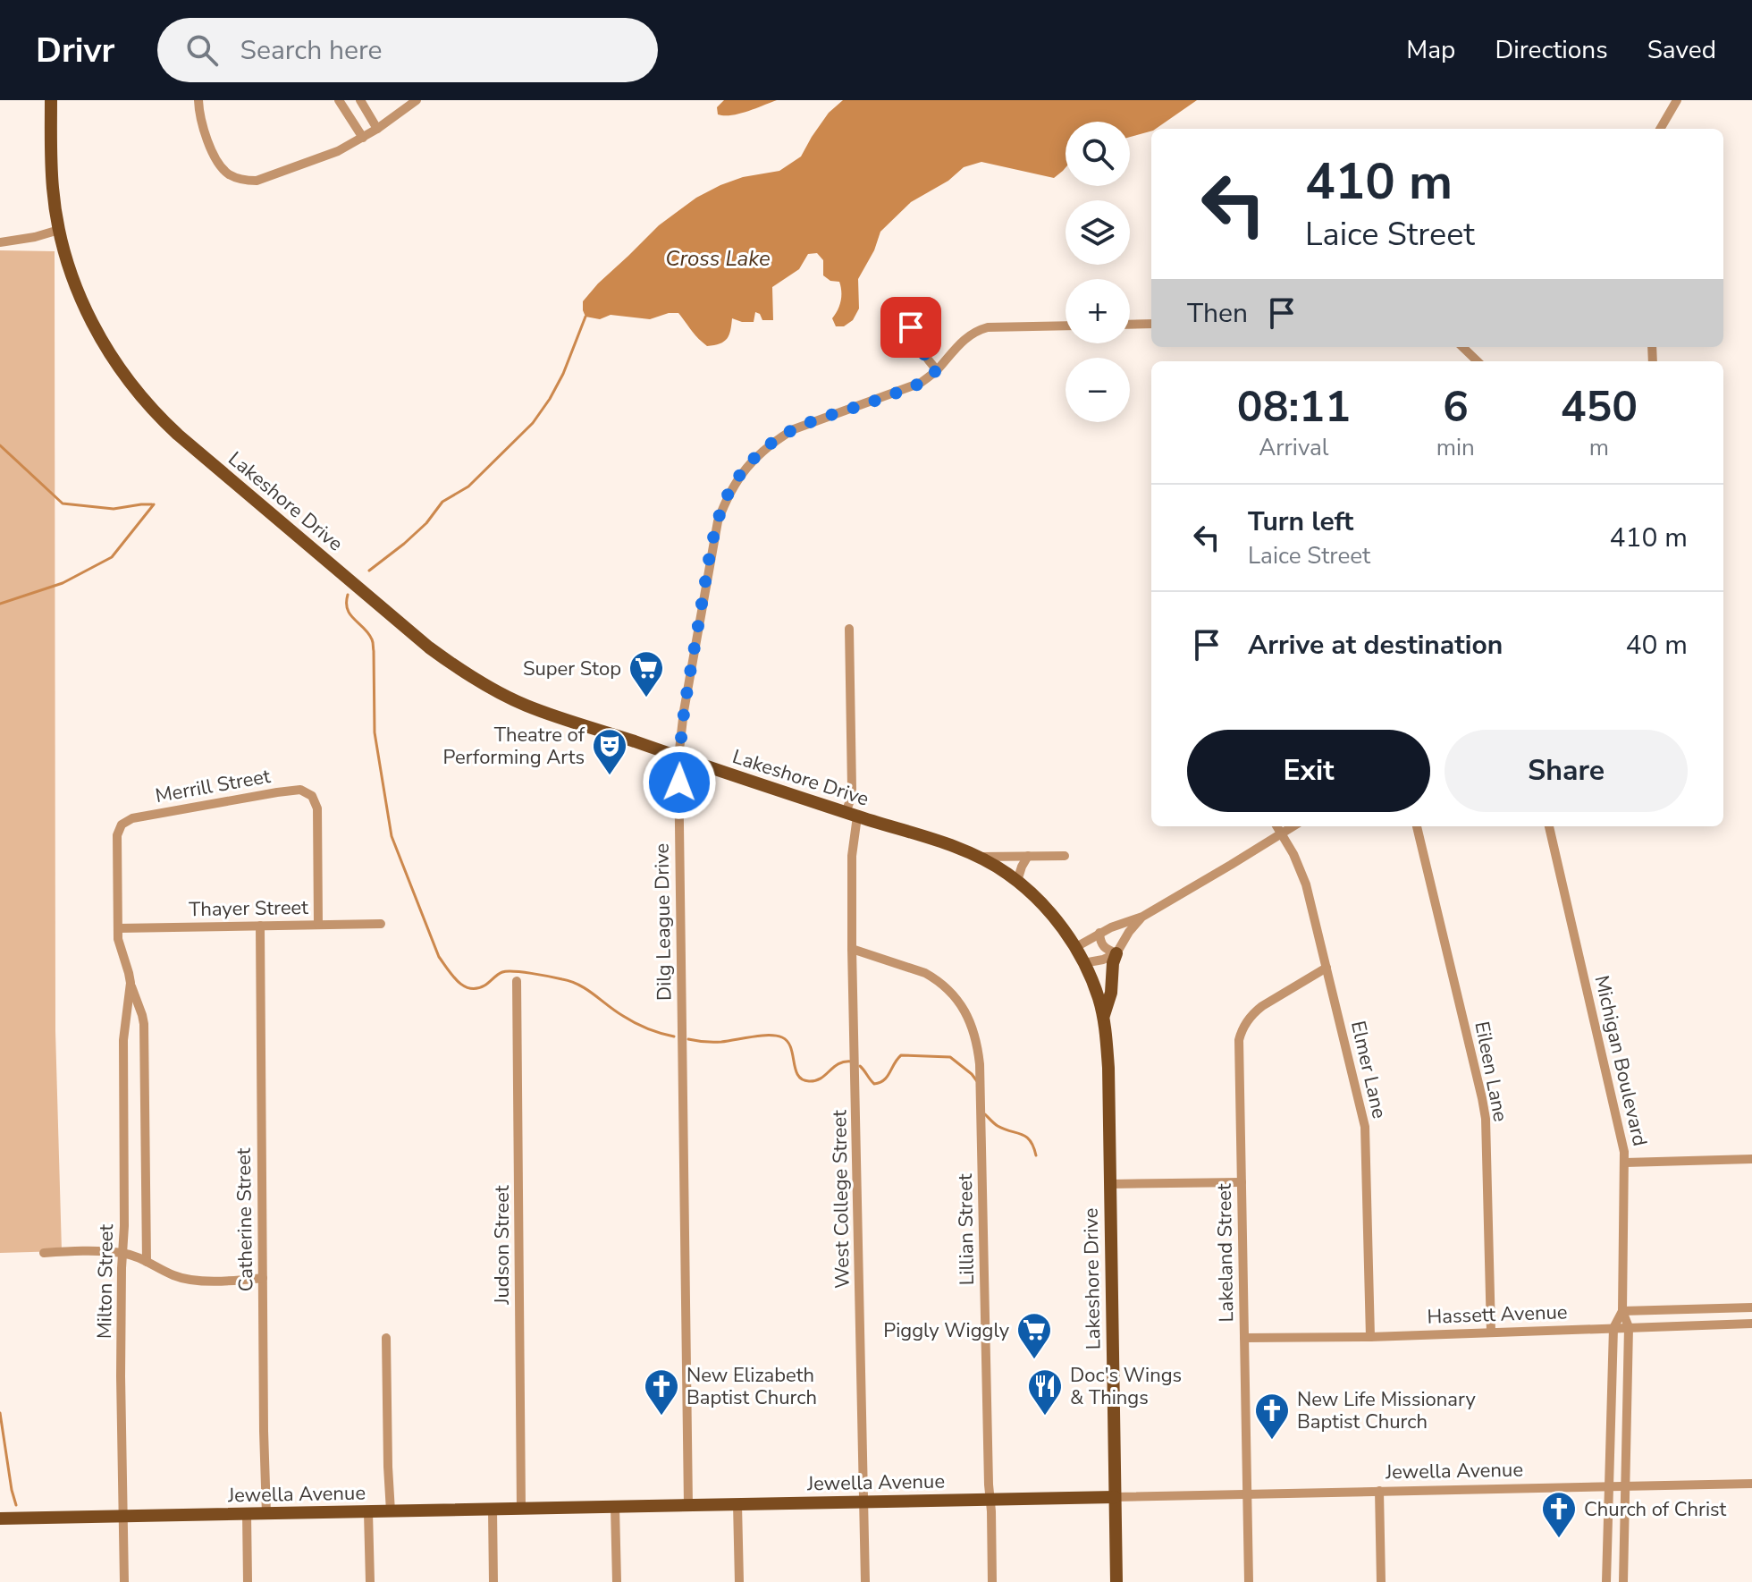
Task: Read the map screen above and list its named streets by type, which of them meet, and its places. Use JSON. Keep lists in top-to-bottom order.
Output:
{
  "streets": {
    "main road": ["Lakeshore Drive", "Jewella Avenue"],
    "street": [
      "Merrill Street",
      "Thayer Street",
      "Dilg League Drive",
      "Michigan Boulevard",
      "Elmer Lane",
      "Eileen Lane",
      "West College Street",
      "Catherine Street",
      "Lillian Street",
      "Judson Street",
      "Lakeland Street",
      "Milton Street",
      "Hassett Avenue"
    ]
  },
  "crossings": [
    ["Lakeshore Drive", "Dilg League Drive"],
    ["Lakeshore Drive", "West College Street"],
    ["Lakeshore Drive", "Jewella Avenue"],
    ["Merrill Street", "Thayer Street"],
    ["Merrill Street", "Milton Street"],
    ["Thayer Street", "Catherine Street"],
    ["Thayer Street", "Milton Street"],
    ["Dilg League Drive", "Jewella Avenue"],
    ["Michigan Boulevard", "Hassett Avenue"],
    ["Michigan Boulevard", "Jewella Avenue"],
    ["Elmer Lane", "Lakeland Street"],
    ["Elmer Lane", "Hassett Avenue"],
    ["Eileen Lane", "Hassett Avenue"],
    ["West College Street", "Lillian Street"],
    ["West College Street", "Jewella Avenue"],
    ["Catherine Street", "Jewella Avenue"],
    ["Lillian Street", "Jewella Avenue"],
    ["Judson Street", "Jewella Avenue"],
    ["Lakeland Street", "Hassett Avenue"],
    ["Lakeland Street", "Jewella Avenue"],
    ["Milton Street", "Jewella Avenue"]
  ],
  "water": ["Cross Lake"],
  "places": {
    "supermarket": ["Super Stop", "Piggly Wiggly"],
    "theatre": ["Theatre of Performing Arts"],
    "church": ["New Elizabeth Baptist Church", "New Life Missionary Baptist Church", "Church of Christ"],
    "restaurant": ["Doc's Wings & Things"]
  },
  "page": {
    "header": "Drivr",
    "search": "Search here",
    "nav": ["Map", "Directions", "Saved"],
    "map_buttons": ["+", "−"],
    "turn": ["410 m", "Laice Street"],
    "then": "Then",
    "eta": [
      "08:11",
      "Arrival",
      "6",
      "min",
      "450",
      "m"
    ],
    "list": [
      {
        "name": "Turn left",
        "note": "Laice Street",
        "value": "410 m"
      },
      {
        "name": "Arrive at destination",
        "value": "40 m"
      }
    ],
    "buttons": ["Exit", "Share"]
  }
}
